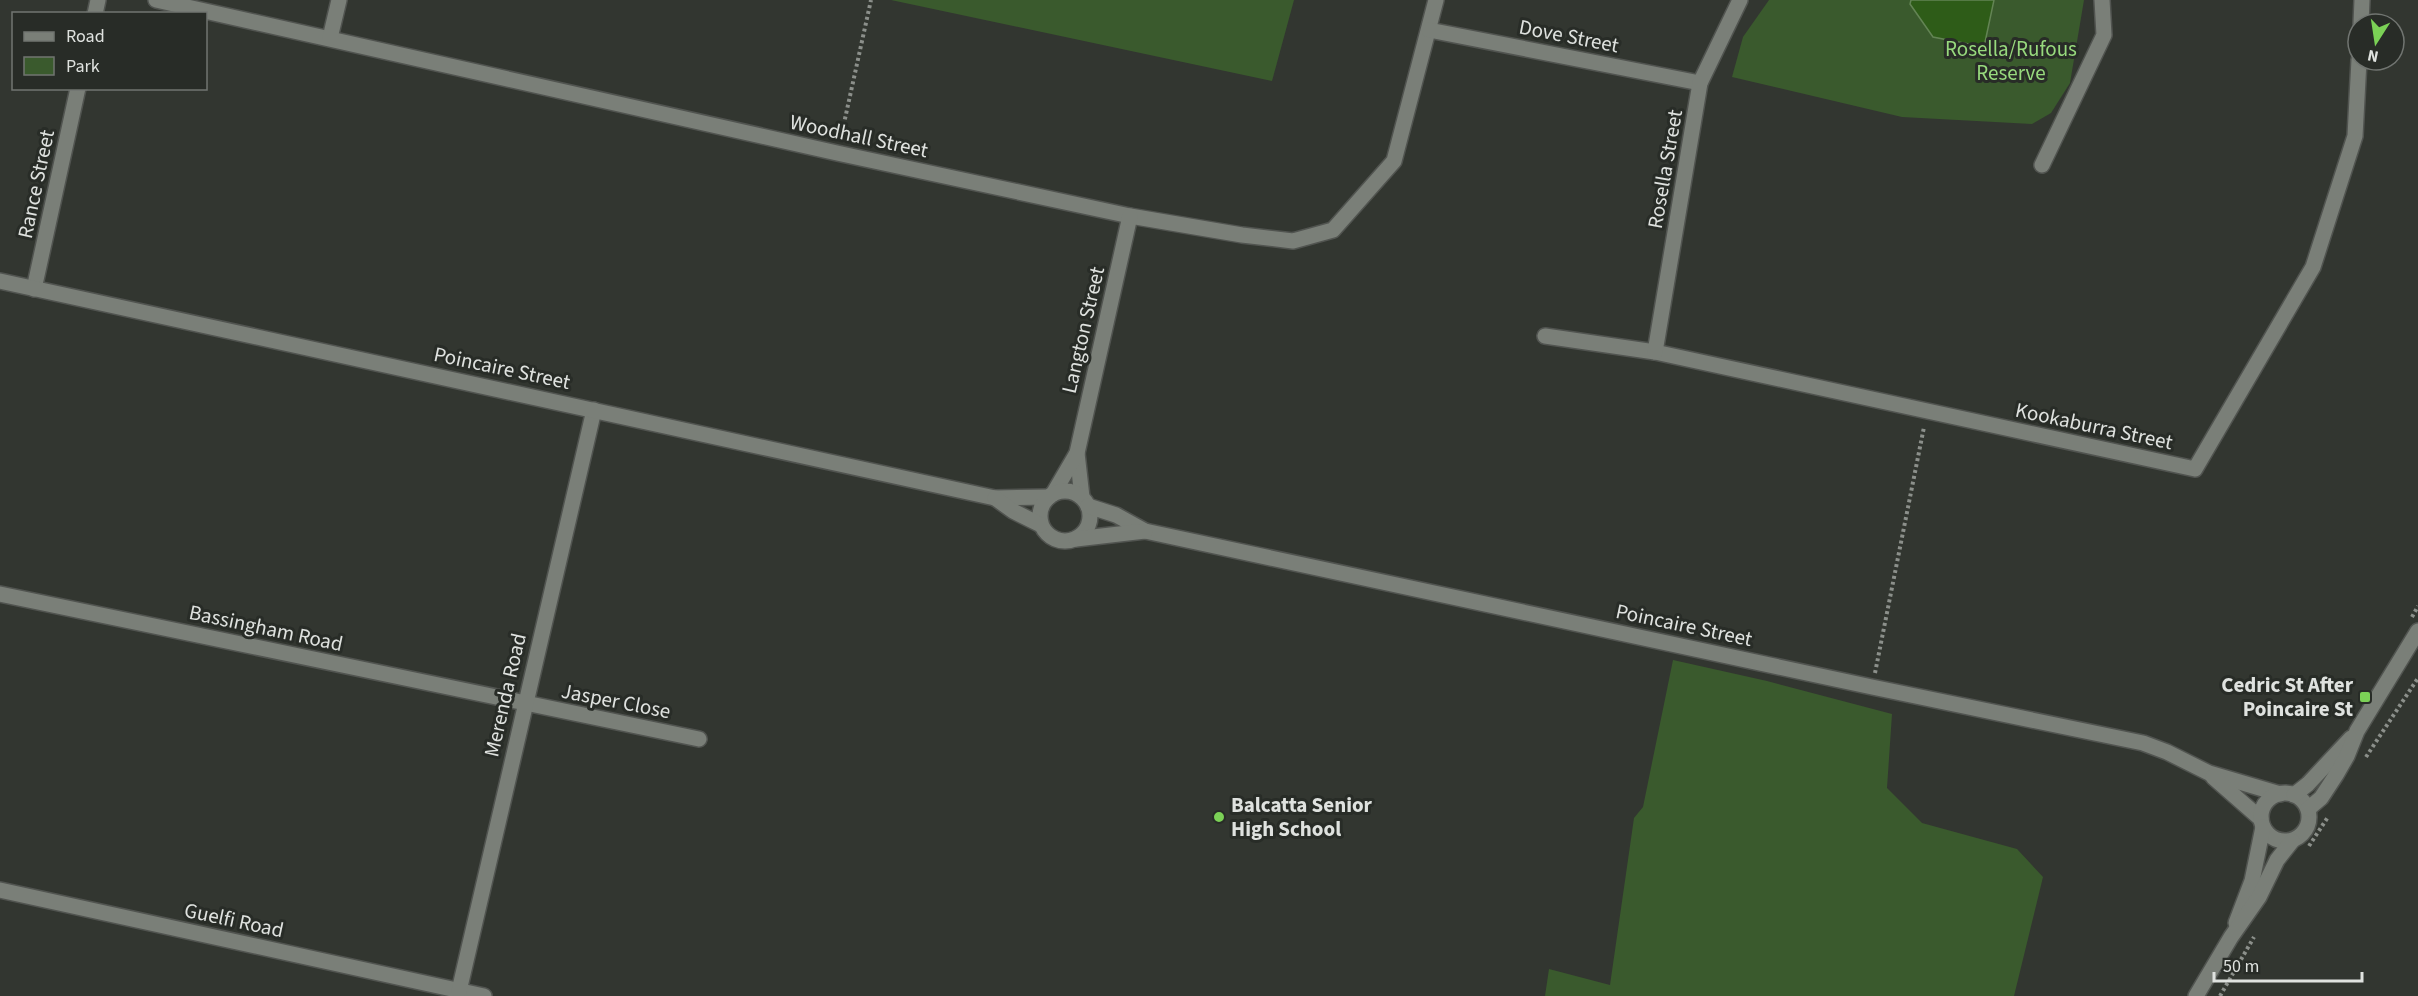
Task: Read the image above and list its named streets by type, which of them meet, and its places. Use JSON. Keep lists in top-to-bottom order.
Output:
{
  "streets": {
    "street": [
      "Dove Street",
      "Woodhall Street",
      "Rosella Street",
      "Rance Street",
      "Langton Street",
      "Poincaire Street",
      "Kookaburra Street",
      "Bassingham Road",
      "Merenda Road",
      "Jasper Close",
      "Guelfi Road"
    ]
  },
  "crossings": [
    ["Dove Street", "Woodhall Street"],
    ["Dove Street", "Rosella Street"],
    ["Woodhall Street", "Langton Street"],
    ["Rosella Street", "Kookaburra Street"],
    ["Rance Street", "Poincaire Street"],
    ["Langton Street", "Poincaire Street"],
    ["Poincaire Street", "Merenda Road"],
    ["Bassingham Road", "Merenda Road"],
    ["Bassingham Road", "Jasper Close"],
    ["Merenda Road", "Jasper Close"],
    ["Merenda Road", "Guelfi Road"]
  ],
  "parks": ["Rosella/Rufous Reserve"],
  "places": {
    "transit": ["Cedric St After Poincaire St"],
    "other": ["Balcatta Senior High School"]
  },
  "legend": ["Road", "Park"],
  "scale_bar": "50 m",
  "north": "bottom"
}
